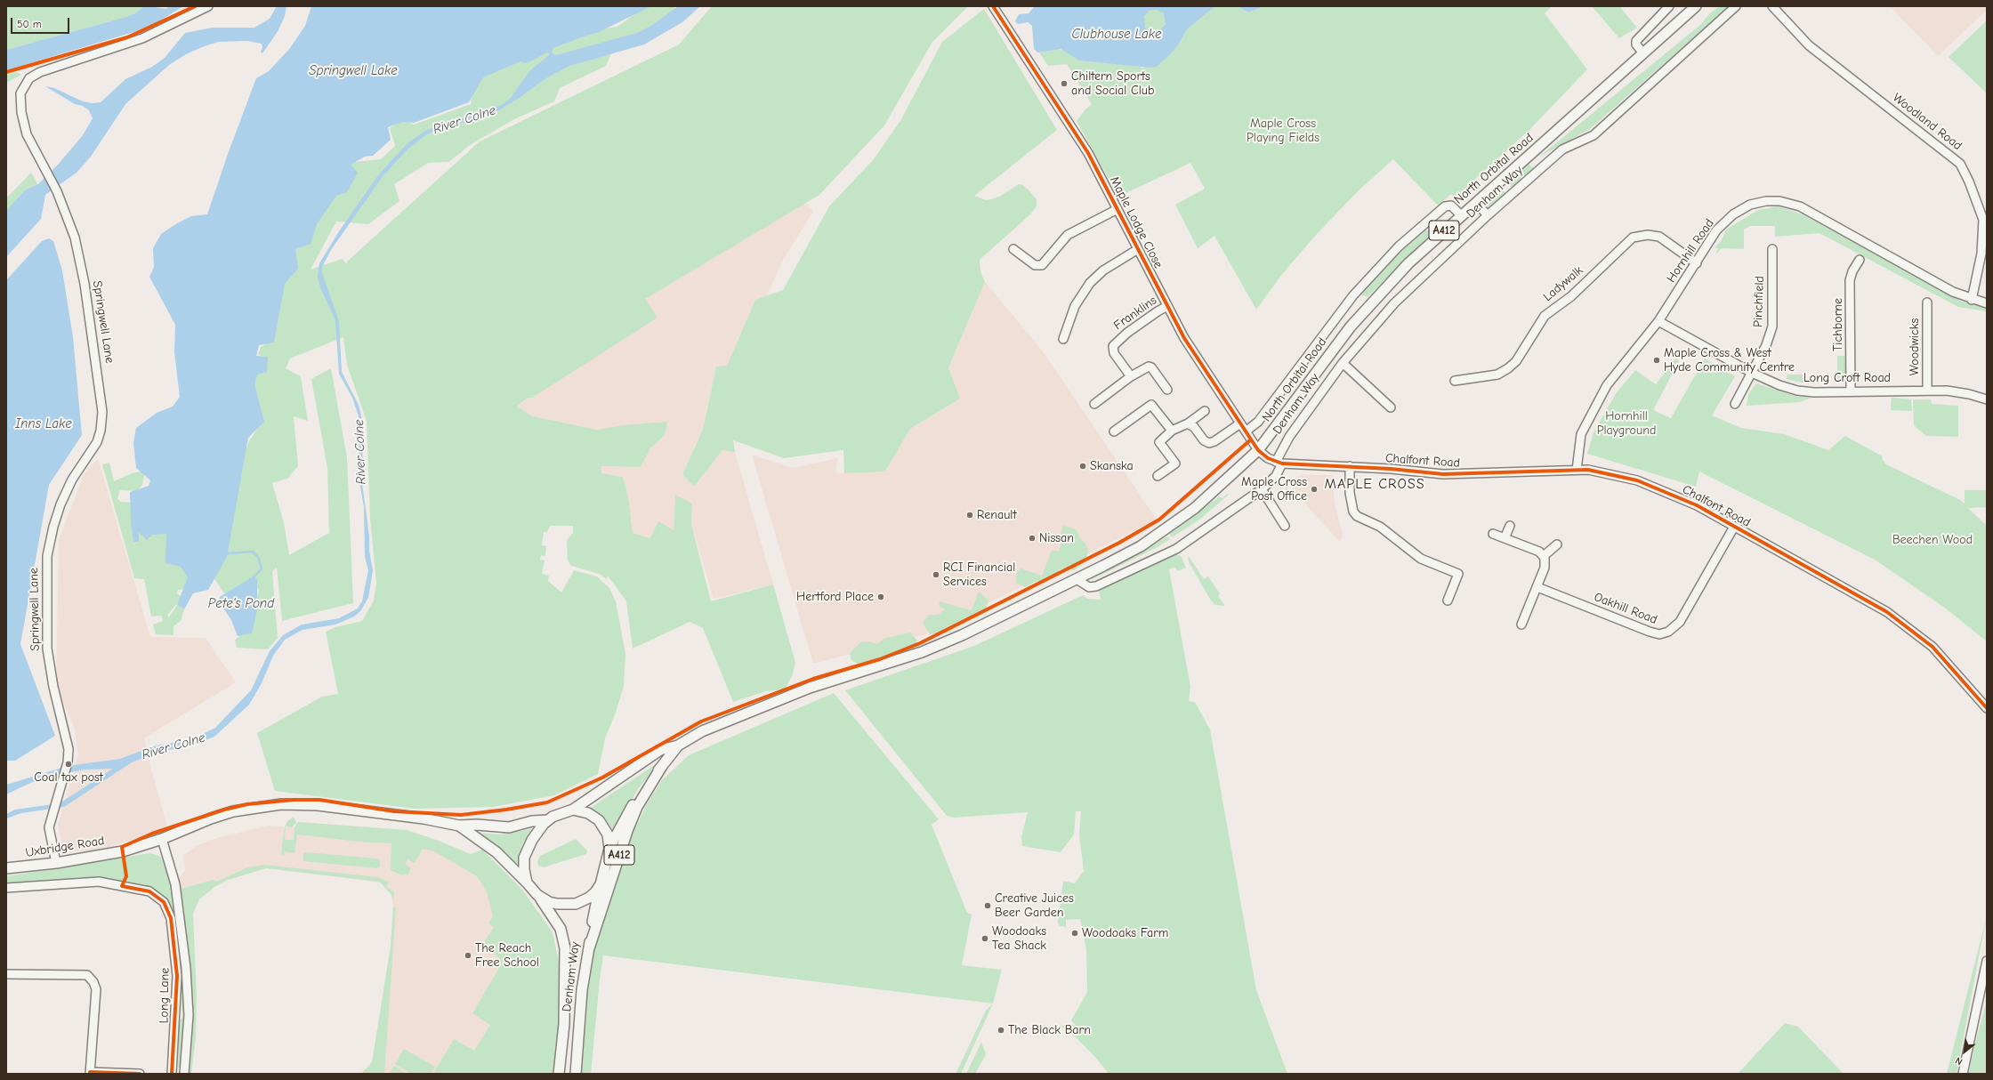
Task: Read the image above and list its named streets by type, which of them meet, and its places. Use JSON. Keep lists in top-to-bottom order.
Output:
{
  "streets": {
    "main road": [
      "North Orbital Road",
      "Denham Way",
      "A412",
      "Uxbridge Road"
    ],
    "street": [
      "Woodland Road",
      "Maple Lodge Close",
      "Hornhill Road",
      "Ladywalk",
      "Pinchfield",
      "Franklins",
      "Springwell Lane",
      "Tichborne",
      "Woodwicks",
      "Long Croft Road",
      "Chalfont Road",
      "Oakhill Road",
      "Long Lane"
    ]
  },
  "crossings": [
    ["Woodland Road", "Hornhill Road"],
    ["North Orbital Road", "Denham Way"],
    ["North Orbital Road", "Maple Lodge Close"],
    ["North Orbital Road", "A412"],
    ["North Orbital Road", "Chalfont Road"],
    ["Denham Way", "Maple Lodge Close"],
    ["Denham Way", "A412"],
    ["Denham Way", "Chalfont Road"],
    ["Denham Way", "Uxbridge Road"],
    ["Maple Lodge Close", "A412"],
    ["Maple Lodge Close", "Franklins"],
    ["Maple Lodge Close", "Chalfont Road"],
    ["A412", "Chalfont Road"],
    ["A412", "Uxbridge Road"],
    ["Hornhill Road", "Ladywalk"],
    ["Hornhill Road", "Long Croft Road"],
    ["Hornhill Road", "Chalfont Road"],
    ["Pinchfield", "Long Croft Road"],
    ["Springwell Lane", "Uxbridge Road"],
    ["Tichborne", "Long Croft Road"],
    ["Woodwicks", "Long Croft Road"],
    ["Chalfont Road", "Oakhill Road"],
    ["Uxbridge Road", "Long Lane"]
  ],
  "districts": ["MAPLE CROSS"],
  "water": [
    "Clubhouse Lake",
    "Springwell Lake",
    "River Colne",
    "Inns Lake",
    "Pete's Pond"
  ],
  "parks": ["Maple Cross Playing Fields", "Hornhill Playground", "Beechen Wood"],
  "places": [
    "Chiltern Sports and Social Club",
    "Maple Cross & West Hyde Community Centre",
    "Skanska",
    "Maple Cross Post Office",
    "Renault",
    "Nissan",
    "RCI Financial Services",
    "Hertford Place",
    "Coal tax post",
    "Creative Juices Beer Garden",
    "Woodoaks Farm",
    "Woodoaks Tea Shack",
    "The Reach Free School",
    "The Black Barn"
  ],
  "scale_bar": "50 m",
  "north": "bottom left"
}
